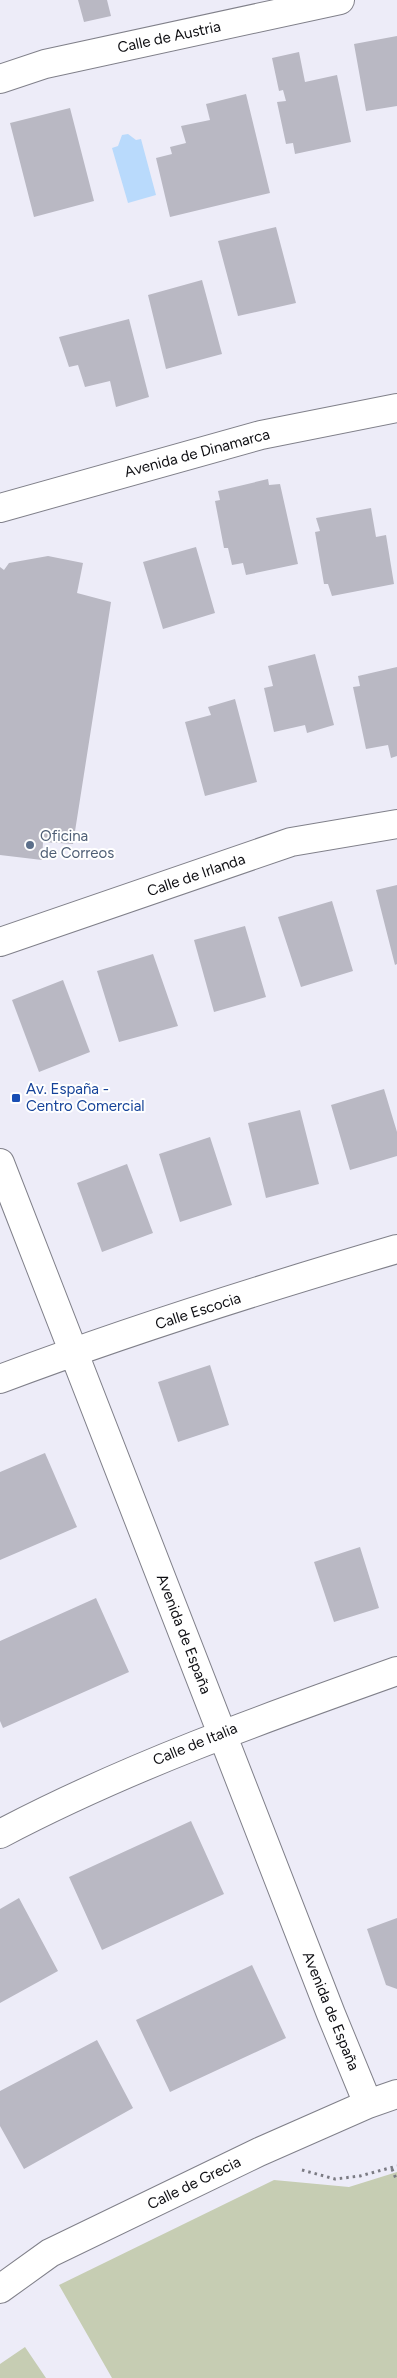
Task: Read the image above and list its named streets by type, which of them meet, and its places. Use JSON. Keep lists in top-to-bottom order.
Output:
{
  "streets": {
    "street": [
      "Calle de Austria",
      "Avenida de Dinamarca",
      "Calle de Irlanda",
      "Calle Escocia",
      "Avenida de España",
      "Calle de Italia",
      "Calle de Grecia"
    ]
  },
  "crossings": [
    ["Calle Escocia", "Avenida de España"],
    ["Avenida de España", "Calle de Italia"],
    ["Avenida de España", "Calle de Grecia"]
  ],
  "places": {
    "other": ["Oficina de Correos"],
    "transit": ["Av. España - Centro Comercial"]
  }
}
